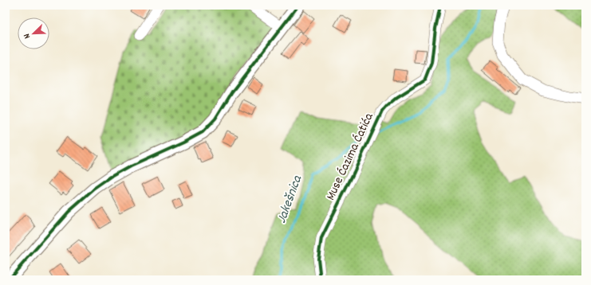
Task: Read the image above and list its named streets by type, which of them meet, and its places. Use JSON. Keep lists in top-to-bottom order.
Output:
{
  "streets": {
    "street": ["Muse Ćazima Ćatića"]
  },
  "water": ["Jakešnica"],
  "north": "bottom left"
}
